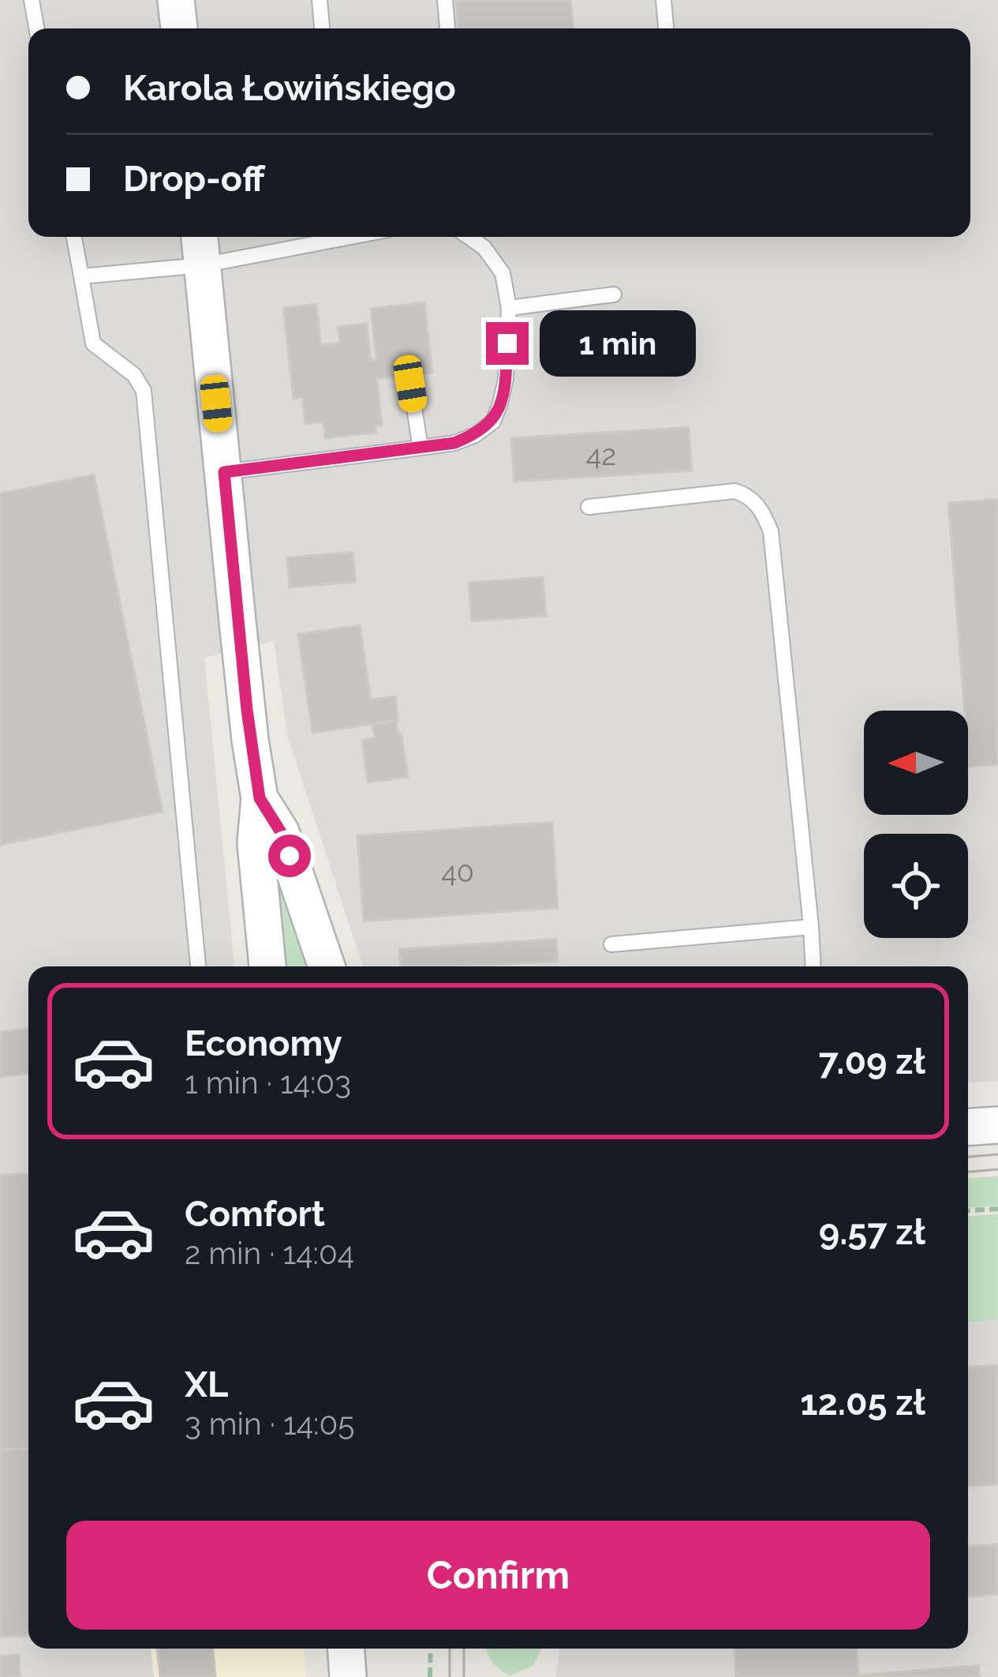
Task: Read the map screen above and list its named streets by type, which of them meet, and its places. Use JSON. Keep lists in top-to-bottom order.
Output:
{
  "house_numbers": ["42", "40"],
  "north": "left",
  "page": {
    "banner": ["Karola Łowińskiego", "Drop-off"],
    "bubble": "1 min",
    "list": [
      {
        "name": "Economy",
        "note": "1 min · 14:03",
        "value": "7.09 zł"
      },
      {
        "name": "Comfort",
        "note": "2 min · 14:04",
        "value": "9.57 zł"
      },
      {
        "name": "XL",
        "note": "3 min · 14:05",
        "value": "12.05 zł"
      }
    ],
    "buttons": "Confirm"
  }
}
